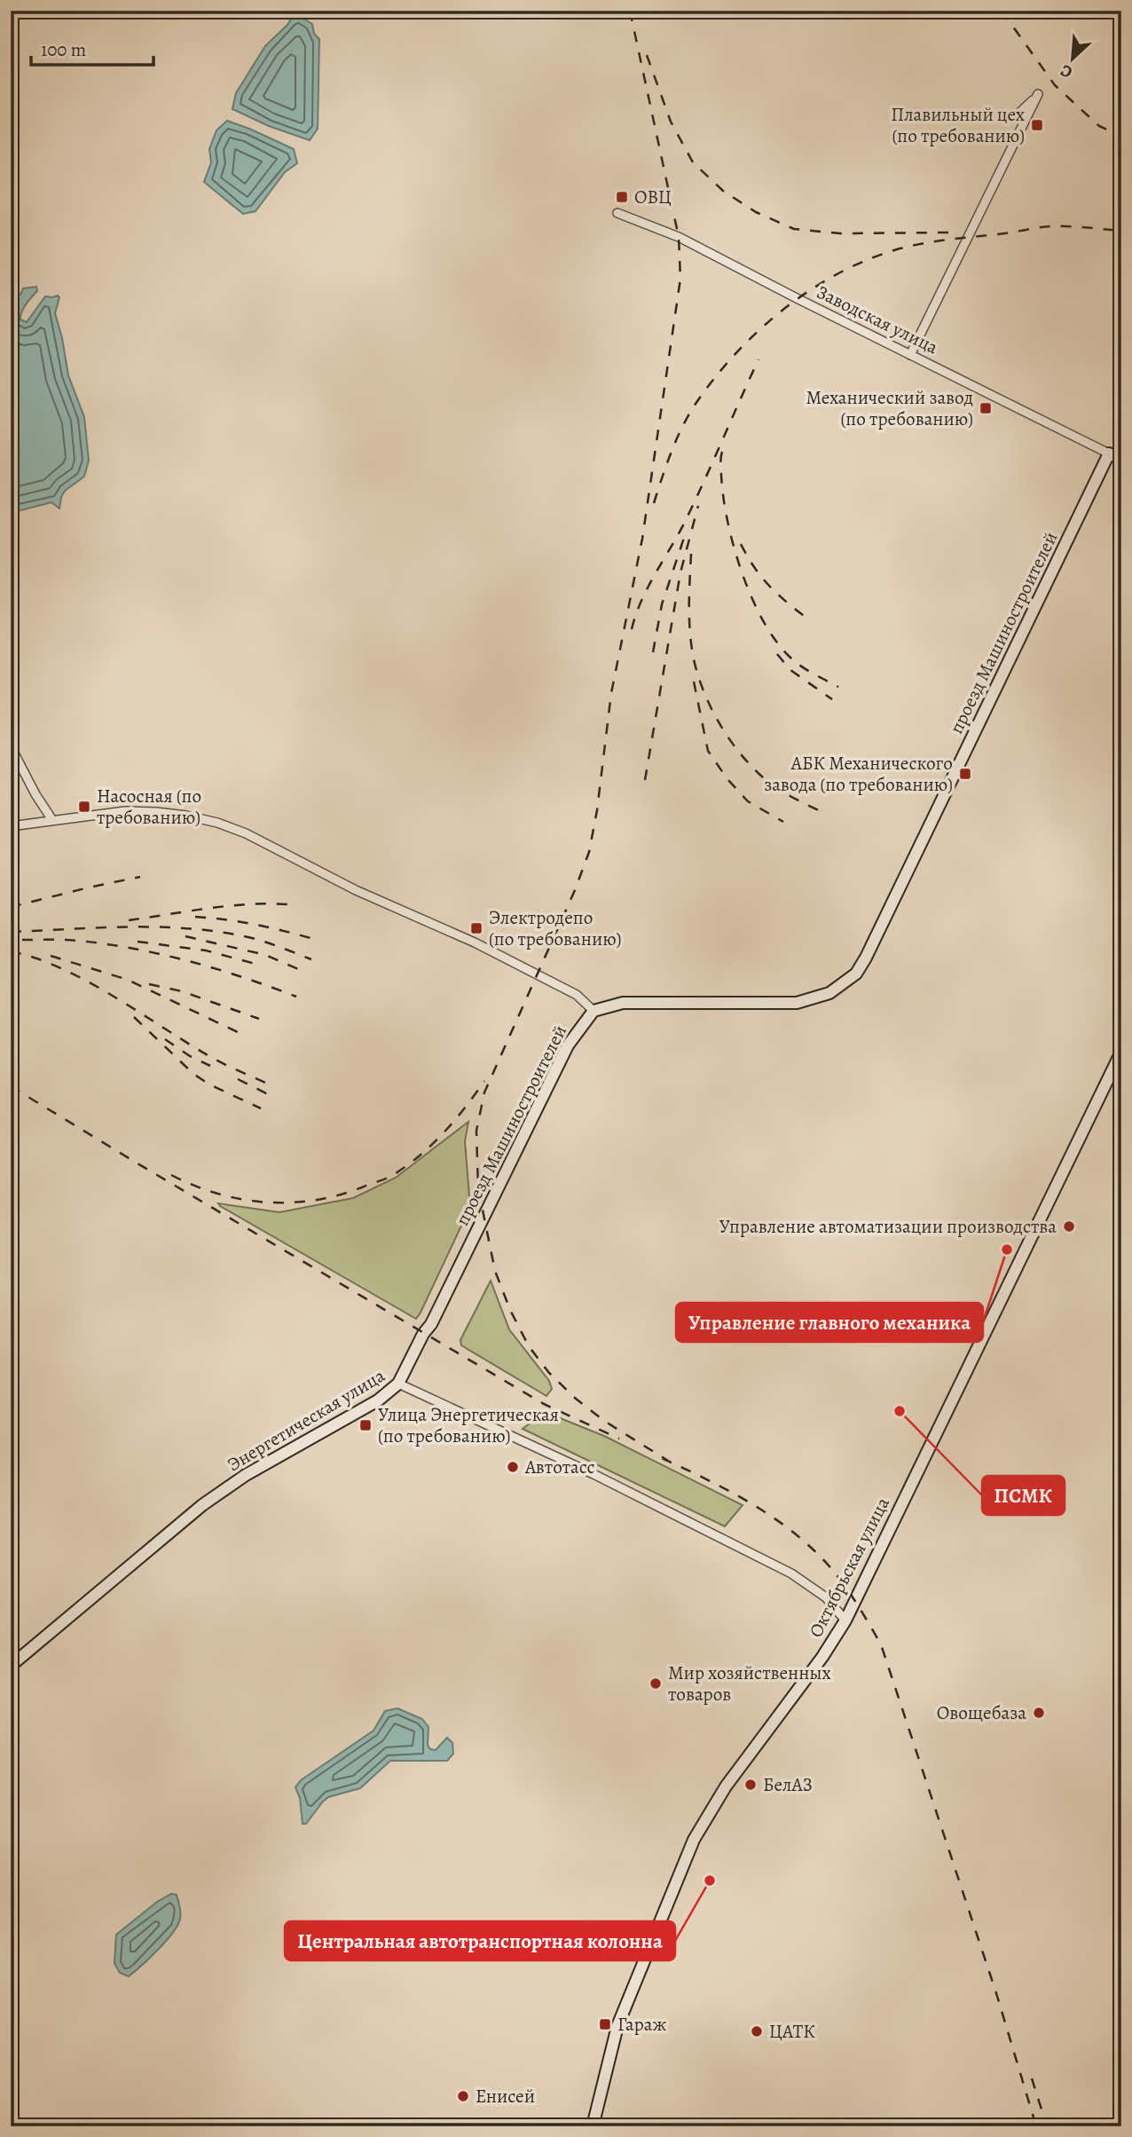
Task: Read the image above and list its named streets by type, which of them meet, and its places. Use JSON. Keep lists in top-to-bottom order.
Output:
{
  "streets": {
    "street": [
      "Заводская улица",
      "проезд Машиностроителей",
      "Энергетическая улица",
      "Октябрьская улица"
    ]
  },
  "crossings": [
    ["Заводская улица", "проезд Машиностроителей"],
    ["проезд Машиностроителей", "Энергетическая улица"],
    ["Энергетическая улица", "Октябрьская улица"]
  ],
  "places": {
    "transit": [
      "Плавильный цех (по требованию)",
      "ОВЦ",
      "Механический завод (по требованию)",
      "АБК Механического завода (по требованию)",
      "Насосная (по требованию)",
      "Электродепо (по требованию)",
      "Улица Энергетическая (по требованию)",
      "Гараж"
    ],
    "other": [
      "Управление автоматизации производства",
      "Управление главного механика",
      "ПСМК",
      "Автотасс",
      "Мир хозяйственных товаров",
      "Овощебаза",
      "БелАЗ",
      "Центральная автотранспортная колонна",
      "ЦАТК",
      "Енисей"
    ]
  },
  "scale_bar": "100 m",
  "north": "bottom left"
}
